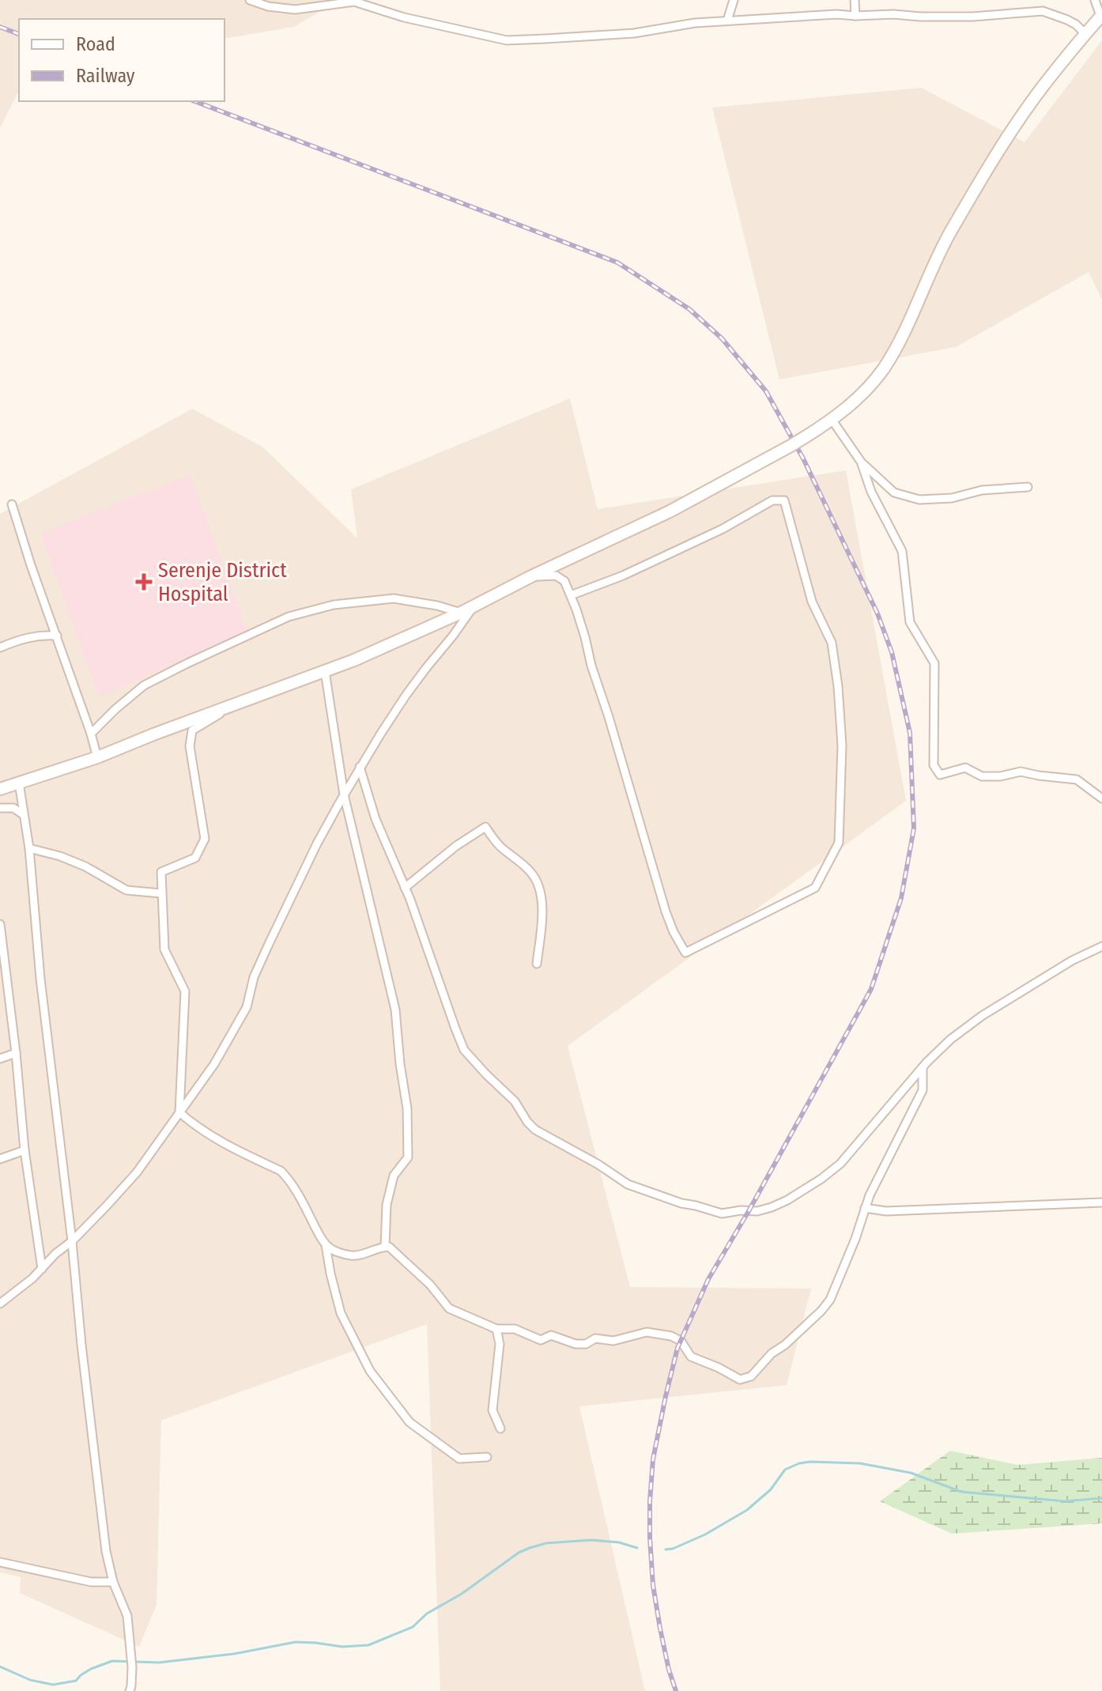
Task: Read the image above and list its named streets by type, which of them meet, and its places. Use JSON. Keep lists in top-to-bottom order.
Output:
{
  "places": {
    "health": ["Serenje District Hospital"]
  },
  "legend": ["Road", "Railway"]
}
